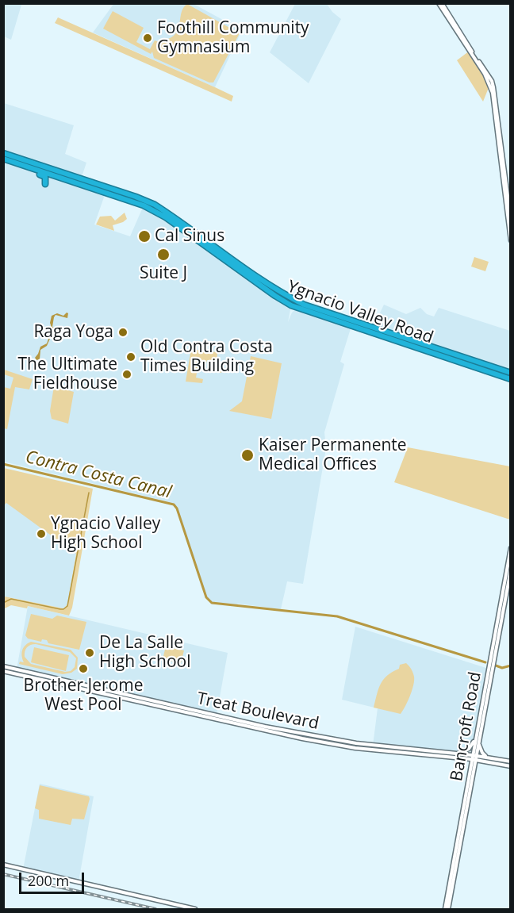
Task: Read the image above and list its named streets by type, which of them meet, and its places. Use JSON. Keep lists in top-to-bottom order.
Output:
{
  "streets": {
    "highway": ["Ygnacio Valley Road"],
    "main road": ["Treat Boulevard", "Bancroft Road"]
  },
  "crossings": [
    ["Treat Boulevard", "Bancroft Road"]
  ],
  "water": ["Contra Costa Canal"],
  "places": [
    "Foothill Community Gymnasium",
    "Cal Sinus",
    "Suite J",
    "Raga Yoga",
    "Old Contra Costa Times Building",
    "The Ultimate Fieldhouse",
    "Kaiser Permanente Medical Offices",
    "Ygnacio Valley High School",
    "De La Salle High School",
    "Brother Jerome West Pool"
  ],
  "scale_bar": "200 m"
}
